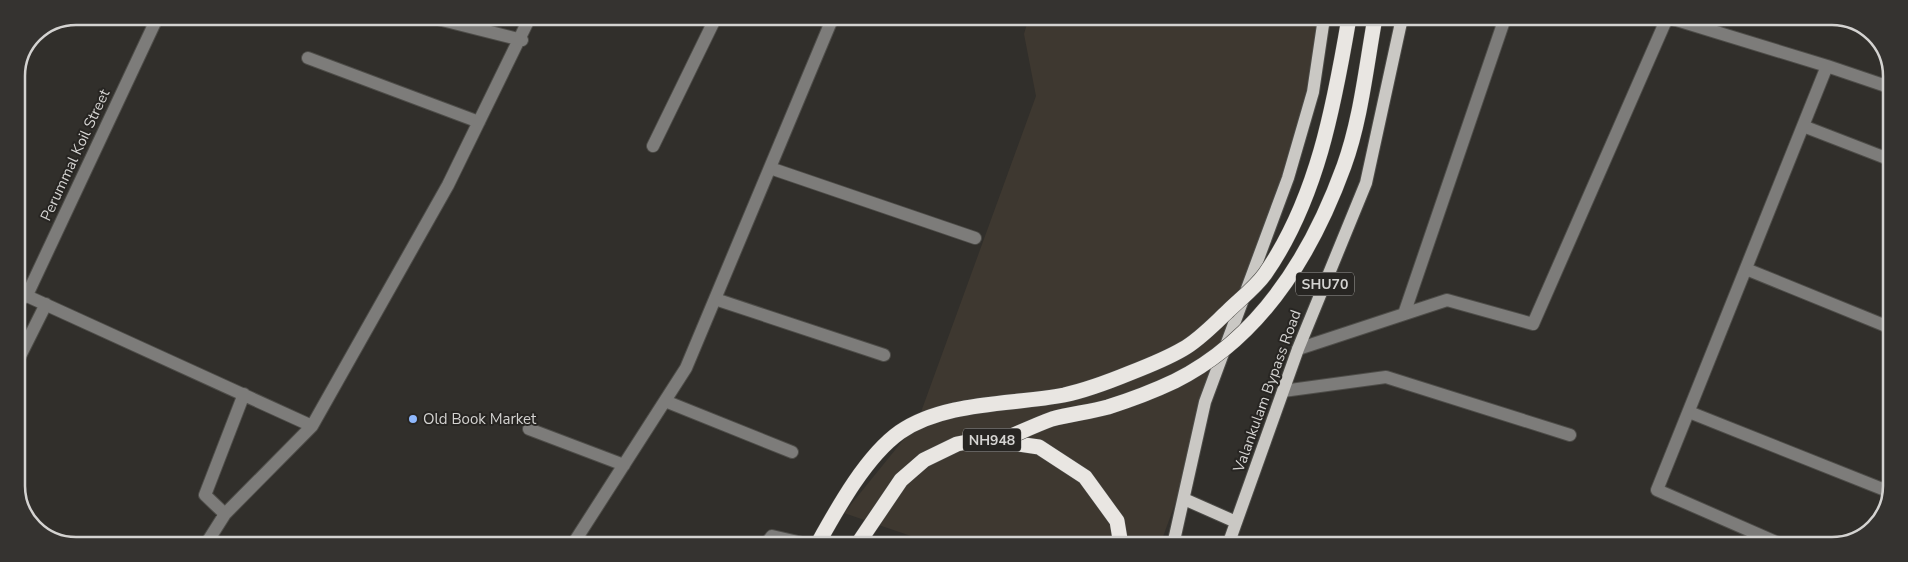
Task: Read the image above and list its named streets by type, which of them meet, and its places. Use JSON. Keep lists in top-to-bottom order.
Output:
{
  "streets": {
    "highway": ["NH948"],
    "main road": ["SHU70", "Valankulam Bypass Road"],
    "street": ["Perummal Koil Street"]
  },
  "places": ["Old Book Market"]
}
